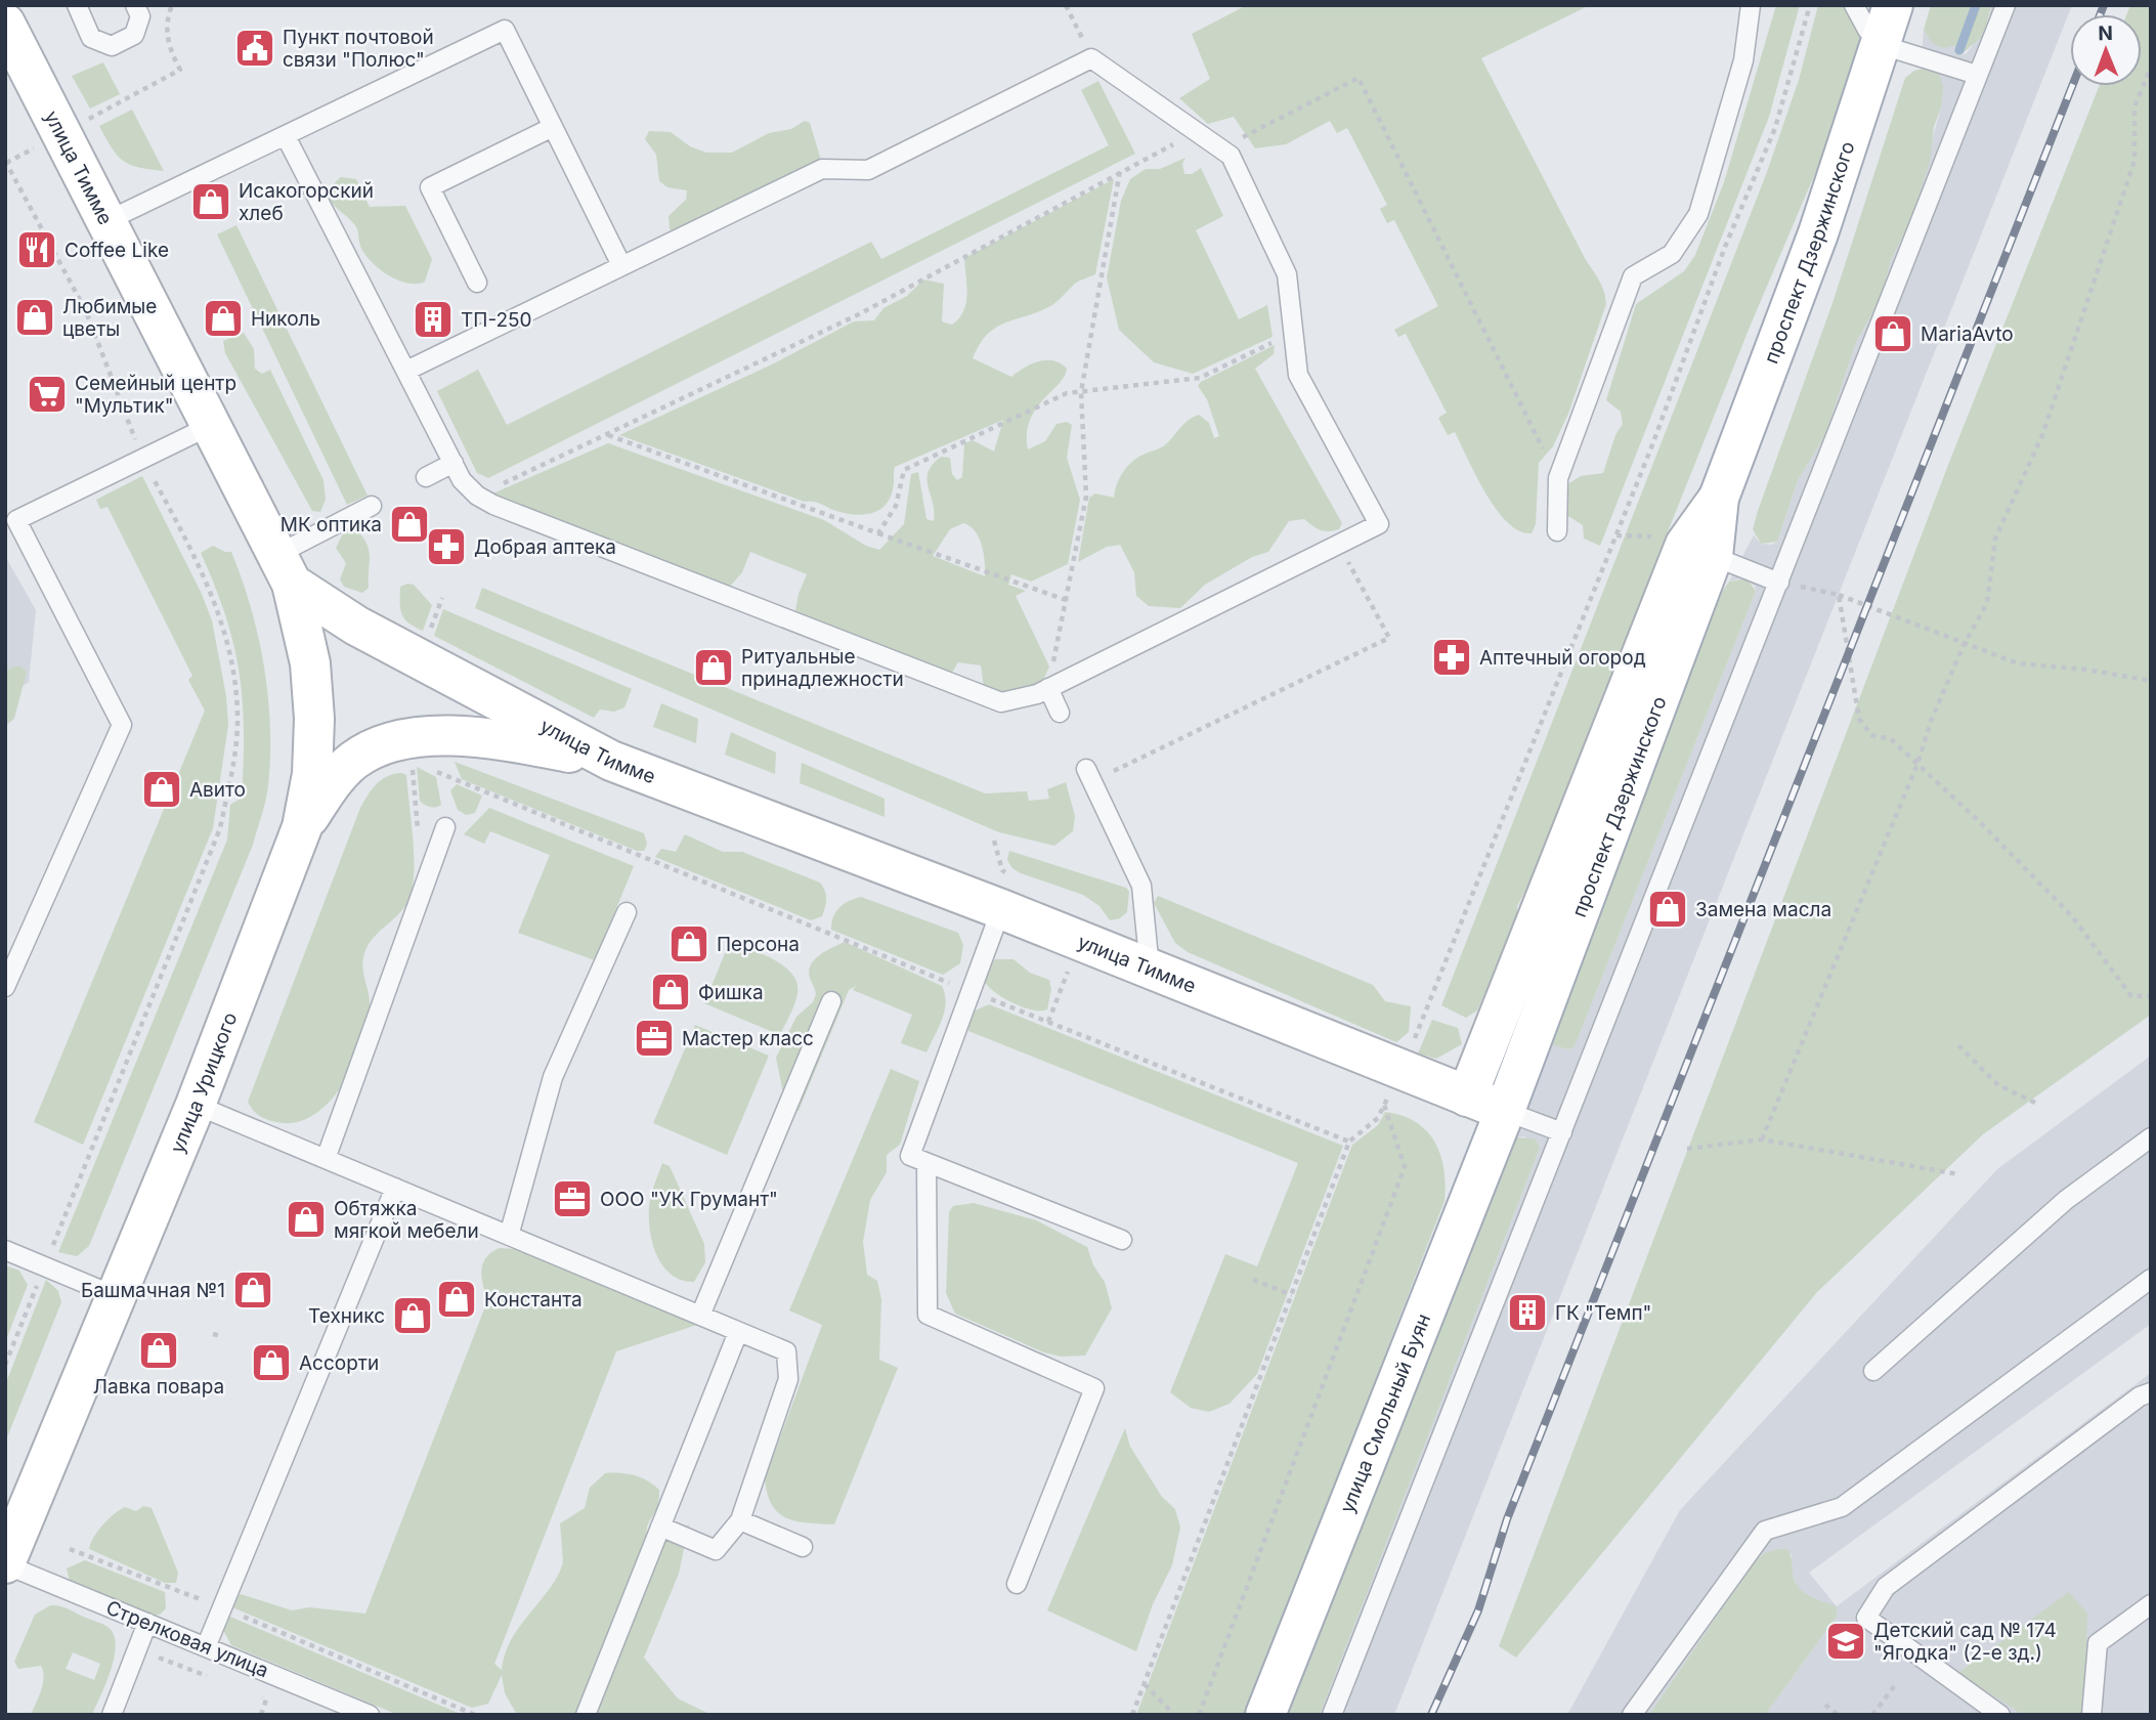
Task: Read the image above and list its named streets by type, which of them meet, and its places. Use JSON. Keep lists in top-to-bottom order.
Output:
{
  "streets": {
    "main road": [
      "улица Тимме",
      "проспект Дзержинского",
      "улица Урицкого",
      "улица Смольный Буян"
    ],
    "lane": ["Стрелковая улица"]
  },
  "crossings": [
    ["улица Тимме", "проспект Дзержинского"],
    ["улица Тимме", "улица Урицкого"],
    ["улица Тимме", "улица Смольный Буян"],
    ["проспект Дзержинского", "улица Смольный Буян"],
    ["улица Урицкого", "Стрелковая улица"]
  ],
  "places": {
    "public building": ["Пункт почтовой связи \"Полюс\""],
    "shop": [
      "Исакогорский хлеб",
      "Любимые цветы",
      "Николь",
      "MariaAvto",
      "МК оптика",
      "Ритуальные принадлежности",
      "Авито",
      "Замена масла",
      "Персона",
      "Фишка",
      "Обтяжка мягкой мебели",
      "Башмачная №1",
      "Константа",
      "Техникс",
      "Лавка повара",
      "Ассорти"
    ],
    "restaurant": ["Coffee Like"],
    "building": ["ТП-250", "ГК \"Темп\""],
    "supermarket": ["Семейный центр \"Мультик\""],
    "pharmacy": ["Добрая аптека", "Аптечный огород"],
    "office": ["Мастер класс", "ООО \"УК Грумант\""],
    "school or university": ["Детский сад № 174 \"Ягодка\" (2-е зд.)"]
  },
  "north": "top"
}
